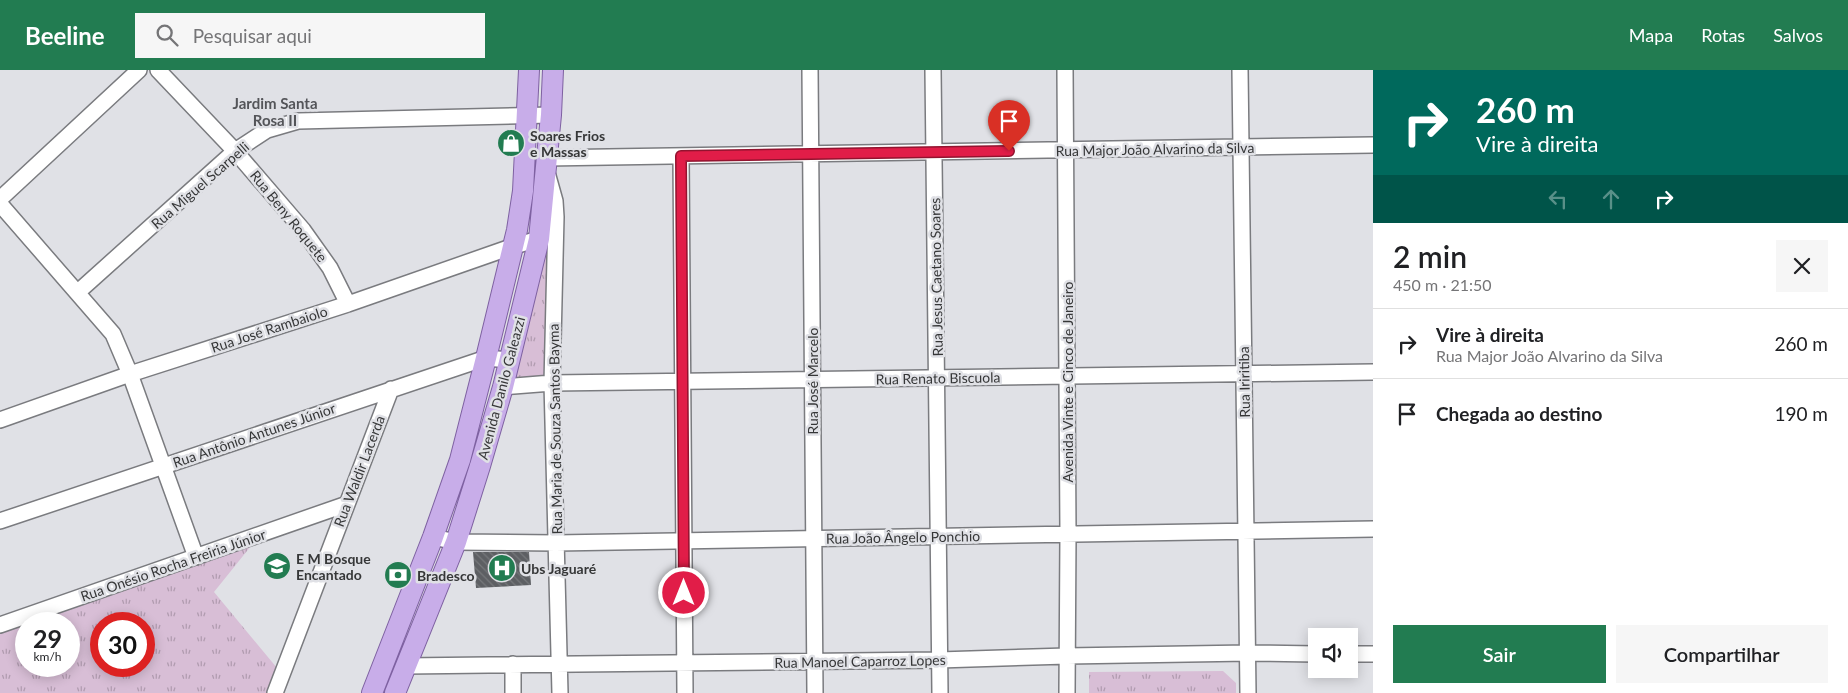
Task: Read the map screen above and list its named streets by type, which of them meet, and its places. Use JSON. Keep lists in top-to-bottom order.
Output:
{
  "streets": {
    "main road": ["Avenida Danilo Galeazzi"],
    "street": [
      "Rua Major João Alvarino da Silva",
      "Rua Miguel Scarpelli",
      "Rua Beny Roquete",
      "Rua Jesus Caetano Soares",
      "Rua José Rambaiolo",
      "Rua Renato Biscuola",
      "Rua José Marcelo",
      "Avenida Vinte e Cinco de Janeiro",
      "Rua Iriritiba",
      "Rua Maria de Souza Santos Bayma",
      "Rua Antônio Antunes Júnior",
      "Rua Waldir Lacerda",
      "Rua João Ângelo Ponchio",
      "Rua Onésio Rocha Freiria Júnior",
      "Rua Manoel Caparroz Lopes"
    ]
  },
  "crossings": [
    ["Rua Major João Alvarino da Silva", "Rua Jesus Caetano Soares"],
    ["Rua Major João Alvarino da Silva", "Rua José Marcelo"],
    ["Rua Major João Alvarino da Silva", "Avenida Vinte e Cinco de Janeiro"],
    ["Rua Major João Alvarino da Silva", "Rua Iriritiba"],
    ["Rua Major João Alvarino da Silva", "Avenida Danilo Galeazzi"],
    ["Rua Major João Alvarino da Silva", "Rua Maria de Souza Santos Bayma"],
    ["Rua Miguel Scarpelli", "Rua Beny Roquete"],
    ["Rua Miguel Scarpelli", "Avenida Danilo Galeazzi"],
    ["Rua Beny Roquete", "Rua José Rambaiolo"],
    ["Rua Jesus Caetano Soares", "Rua Renato Biscuola"],
    ["Rua Jesus Caetano Soares", "Rua João Ângelo Ponchio"],
    ["Rua Jesus Caetano Soares", "Rua Manoel Caparroz Lopes"],
    ["Rua José Rambaiolo", "Avenida Danilo Galeazzi"],
    ["Rua Renato Biscuola", "Rua José Marcelo"],
    ["Rua Renato Biscuola", "Avenida Vinte e Cinco de Janeiro"],
    ["Rua Renato Biscuola", "Rua Iriritiba"],
    ["Rua Renato Biscuola", "Avenida Danilo Galeazzi"],
    ["Rua Renato Biscuola", "Rua Maria de Souza Santos Bayma"],
    ["Rua José Marcelo", "Rua João Ângelo Ponchio"],
    ["Rua José Marcelo", "Rua Manoel Caparroz Lopes"],
    ["Avenida Vinte e Cinco de Janeiro", "Rua João Ângelo Ponchio"],
    ["Avenida Vinte e Cinco de Janeiro", "Rua Manoel Caparroz Lopes"],
    ["Rua Iriritiba", "Rua João Ângelo Ponchio"],
    ["Rua Iriritiba", "Rua Manoel Caparroz Lopes"],
    ["Avenida Danilo Galeazzi", "Rua Maria de Souza Santos Bayma"],
    ["Avenida Danilo Galeazzi", "Rua Antônio Antunes Júnior"],
    ["Avenida Danilo Galeazzi", "Rua João Ângelo Ponchio"],
    ["Avenida Danilo Galeazzi", "Rua Manoel Caparroz Lopes"],
    ["Rua Maria de Souza Santos Bayma", "Rua João Ângelo Ponchio"],
    ["Rua Maria de Souza Santos Bayma", "Rua Manoel Caparroz Lopes"],
    ["Rua Antônio Antunes Júnior", "Rua Waldir Lacerda"],
    ["Rua Waldir Lacerda", "Rua Onésio Rocha Freiria Júnior"]
  ],
  "districts": ["Jardim Santa Rosa II"],
  "places": {
    "shop": ["Soares Frios e Massas"],
    "school or university": ["E M Bosque Encantado"],
    "hospital": ["Ubs Jaguaré"],
    "bank": ["Bradesco"]
  },
  "page": {
    "header": "Beeline",
    "search": "Pesquisar aqui",
    "nav": ["Mapa", "Rotas", "Salvos"],
    "turn": ["260 m", "Vire à direita"],
    "heading": ["2 min", "450 m · 21:50"],
    "list": [
      {
        "name": "Vire à direita",
        "note": "Rua Major João Alvarino da Silva",
        "value": "260 m"
      },
      {
        "name": "Chegada ao destino",
        "value": "190 m"
      }
    ],
    "speed": "29 km/h",
    "limit": "30",
    "buttons": ["Sair", "Compartilhar"]
  }
}
